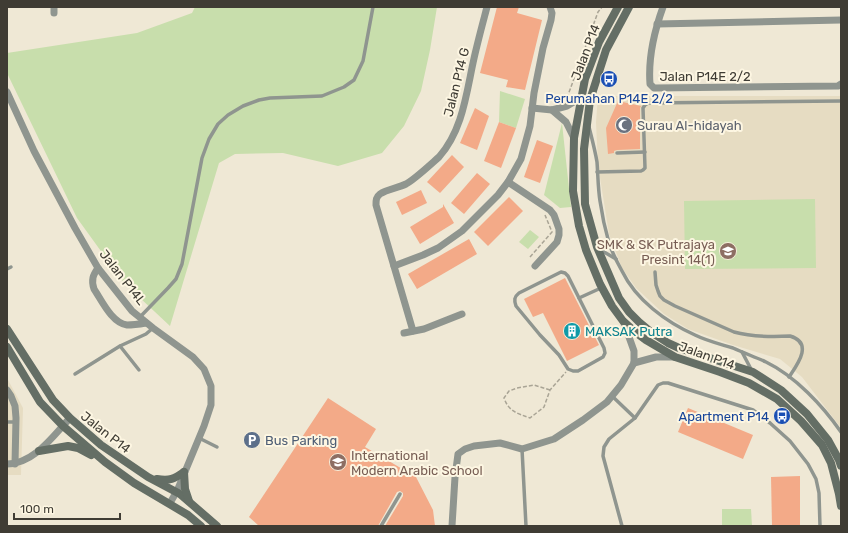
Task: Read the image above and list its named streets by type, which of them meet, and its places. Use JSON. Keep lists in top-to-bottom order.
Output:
{
  "streets": {
    "main road": ["Jalan P14"],
    "street": ["Jalan P14E 2/2", "Jalan P14 G", "Jalan P14L"]
  },
  "crossings": [
    ["Jalan P14", "Jalan P14L"]
  ],
  "places": {
    "bus stop": ["Perumahan P14E 2/2", "Apartment P14"],
    "mosque": ["Surau Al-hidayah"],
    "school or university": ["SMK & SK Putrajaya Presint 14(1)", "International Modern Arabic School"],
    "building": ["MAKSAK Putra"],
    "parking": ["Bus Parking"]
  },
  "scale_bar": "100 m"
}
